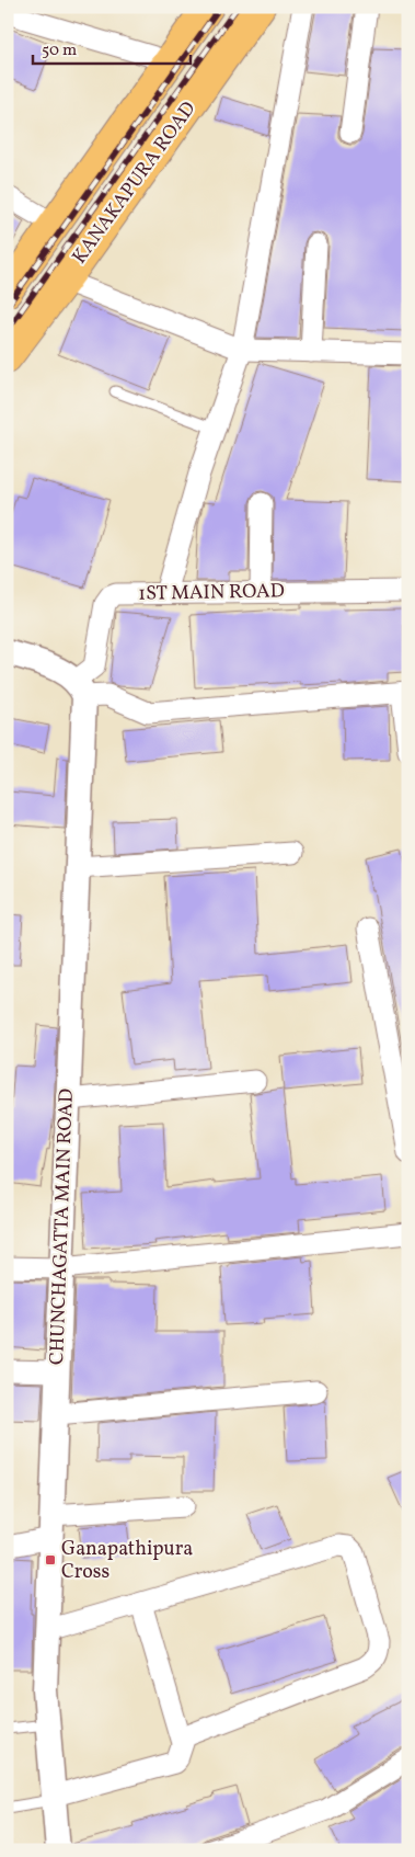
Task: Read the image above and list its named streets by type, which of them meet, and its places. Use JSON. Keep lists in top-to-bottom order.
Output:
{
  "streets": {
    "highway": ["KANAKAPURA ROAD"],
    "street": ["1ST MAIN ROAD", "CHUNCHAGATTA MAIN ROAD"]
  },
  "crossings": [
    ["1ST MAIN ROAD", "CHUNCHAGATTA MAIN ROAD"]
  ],
  "places": {
    "transit": ["Ganapathipura Cross"]
  },
  "scale_bar": "50 m"
}
